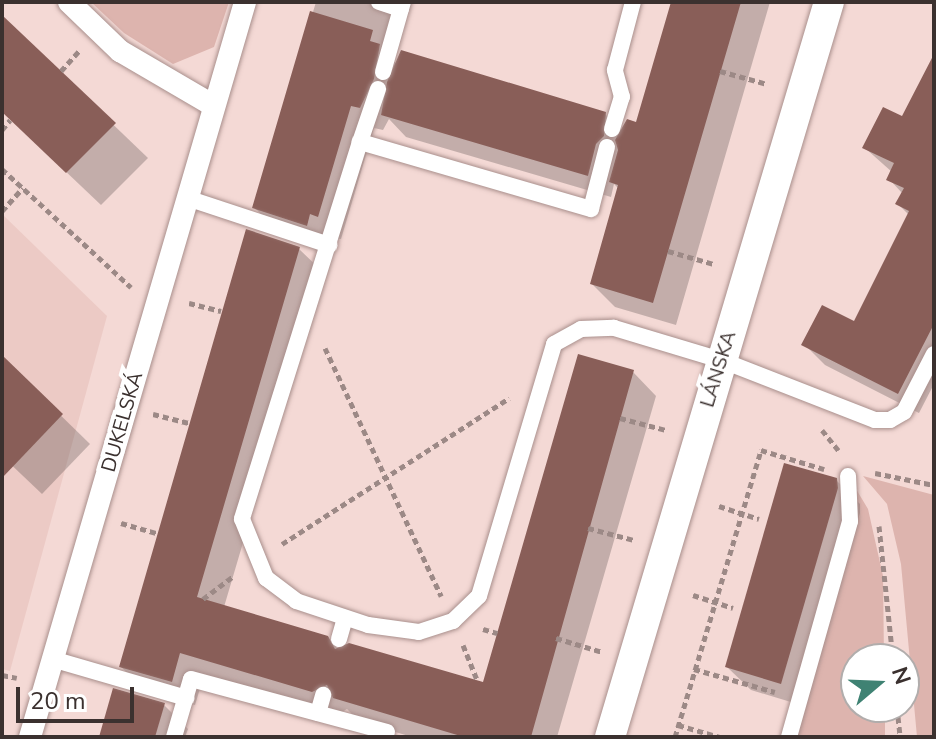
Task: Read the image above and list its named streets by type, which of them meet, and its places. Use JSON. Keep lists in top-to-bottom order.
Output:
{
  "streets": {
    "street": ["LÁNSKA", "DUKELSKÁ"]
  },
  "scale_bar": "20 m",
  "north": "right"
}
